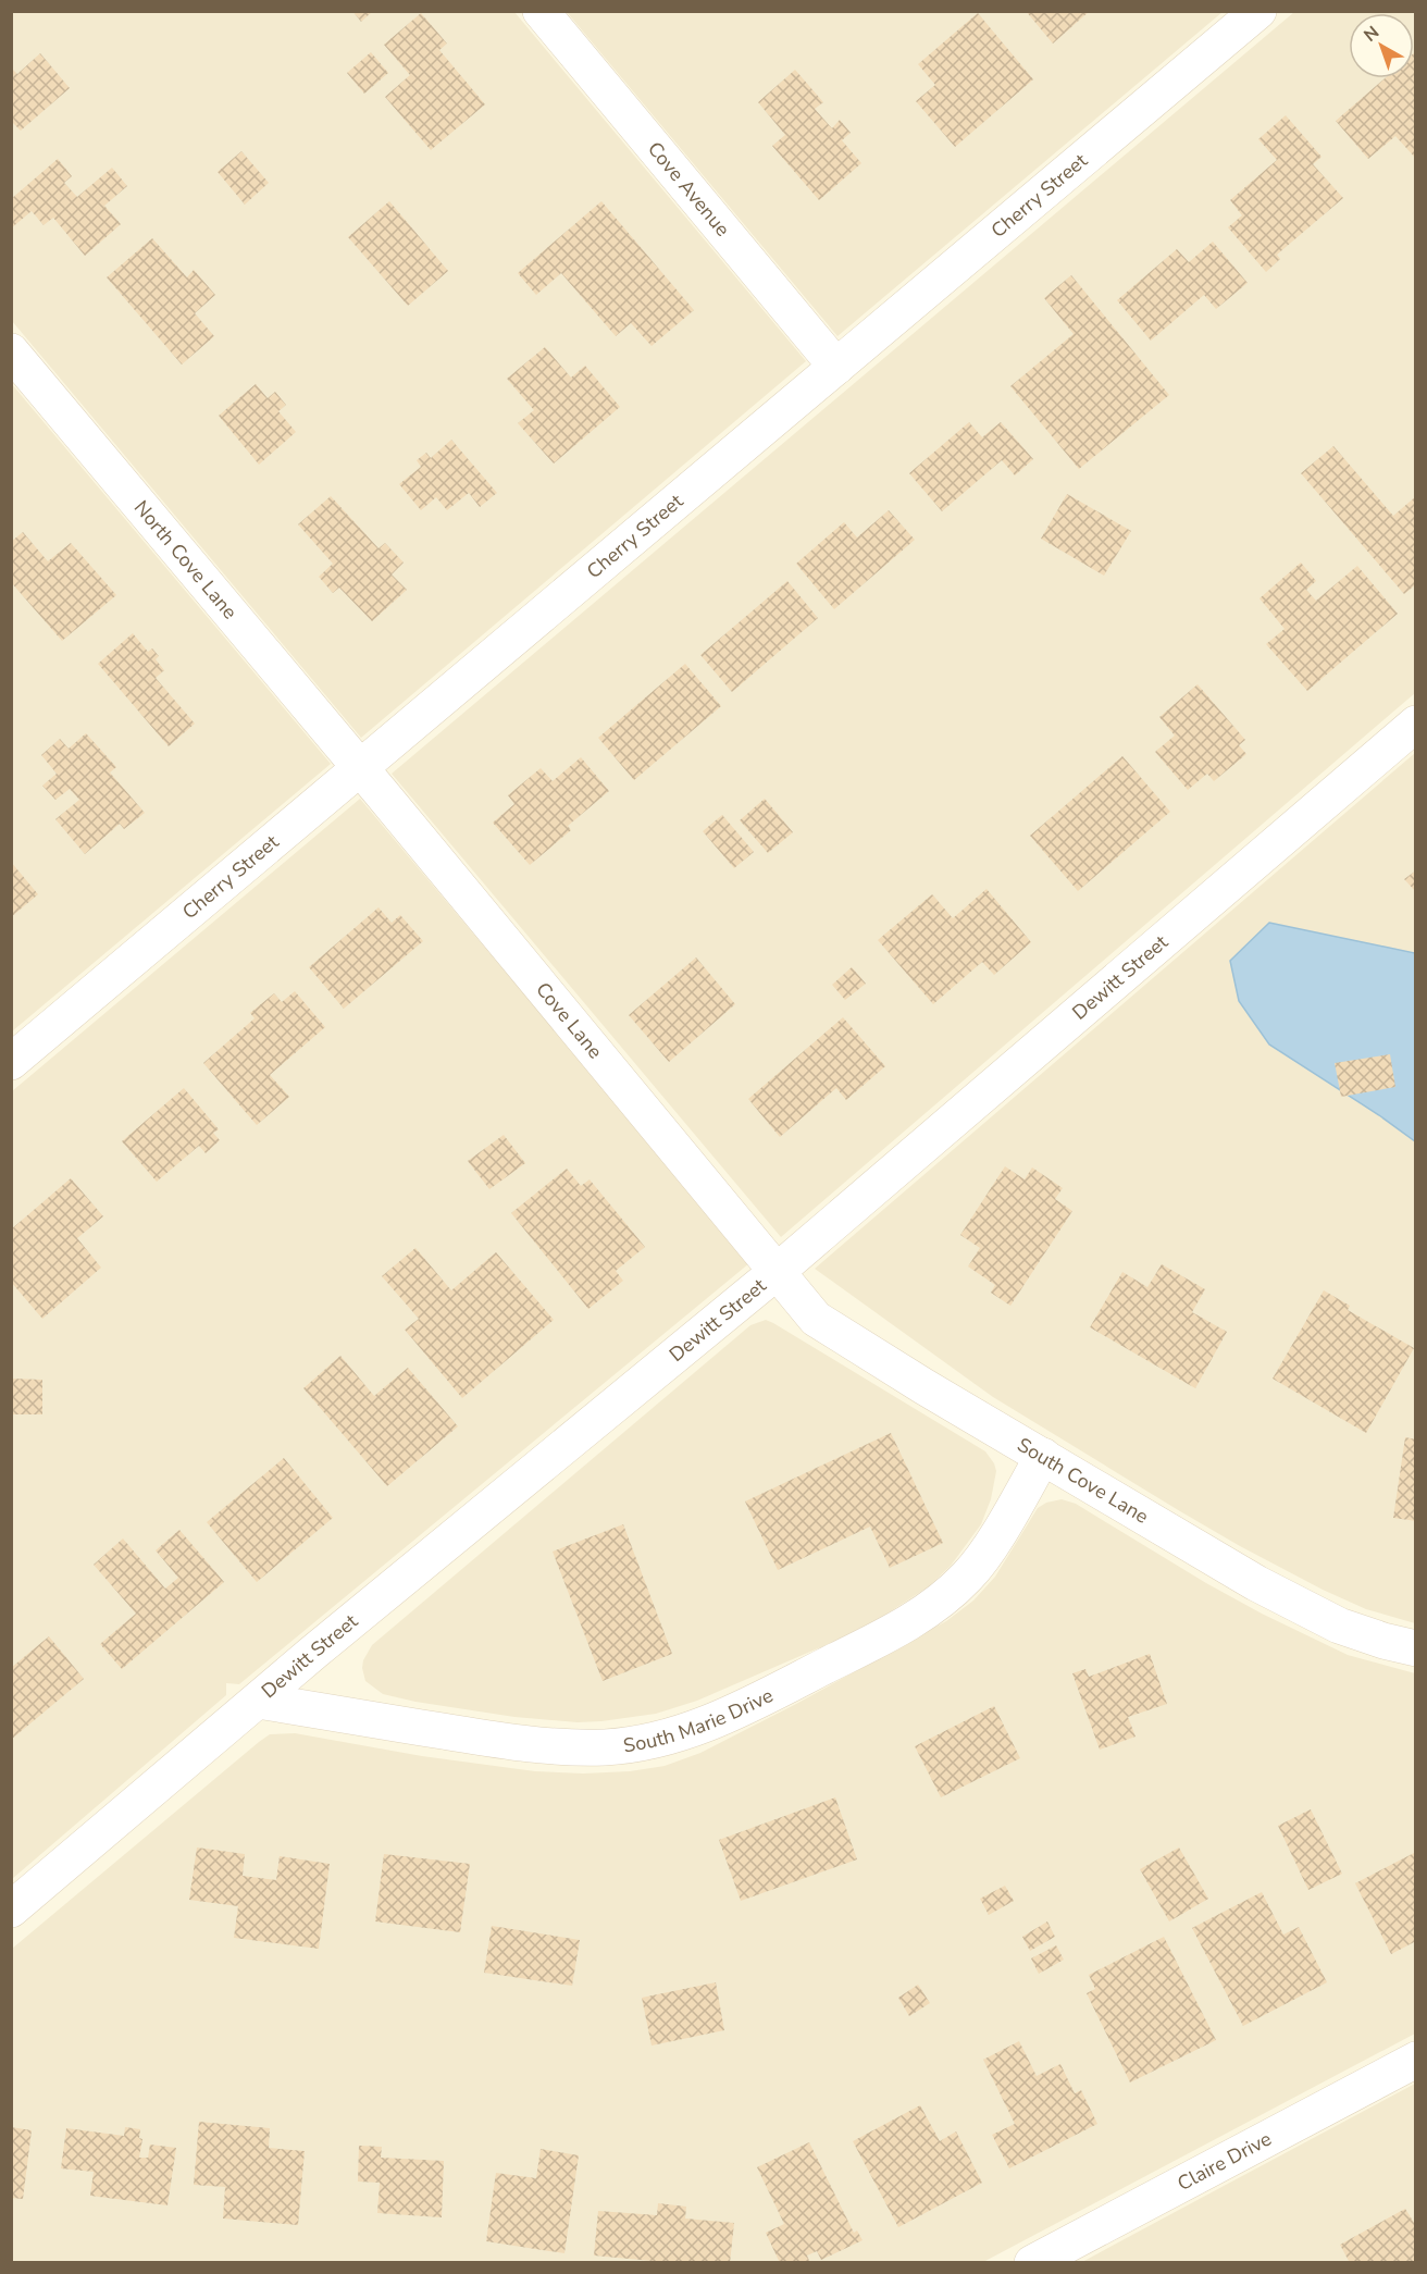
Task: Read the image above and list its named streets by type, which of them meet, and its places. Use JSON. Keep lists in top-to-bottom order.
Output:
{
  "streets": {
    "street": [
      "Cove Avenue",
      "Cherry Street",
      "North Cove Lane",
      "Dewitt Street",
      "Cove Lane",
      "South Cove Lane",
      "South Marie Drive",
      "Claire Drive"
    ]
  },
  "crossings": [
    ["Cove Avenue", "Cherry Street"],
    ["Cherry Street", "North Cove Lane"],
    ["Cherry Street", "Cove Lane"],
    ["North Cove Lane", "Cove Lane"],
    ["Dewitt Street", "Cove Lane"],
    ["Dewitt Street", "South Cove Lane"],
    ["Dewitt Street", "South Marie Drive"],
    ["Cove Lane", "South Cove Lane"],
    ["South Cove Lane", "South Marie Drive"]
  ],
  "north": "top left"
}
